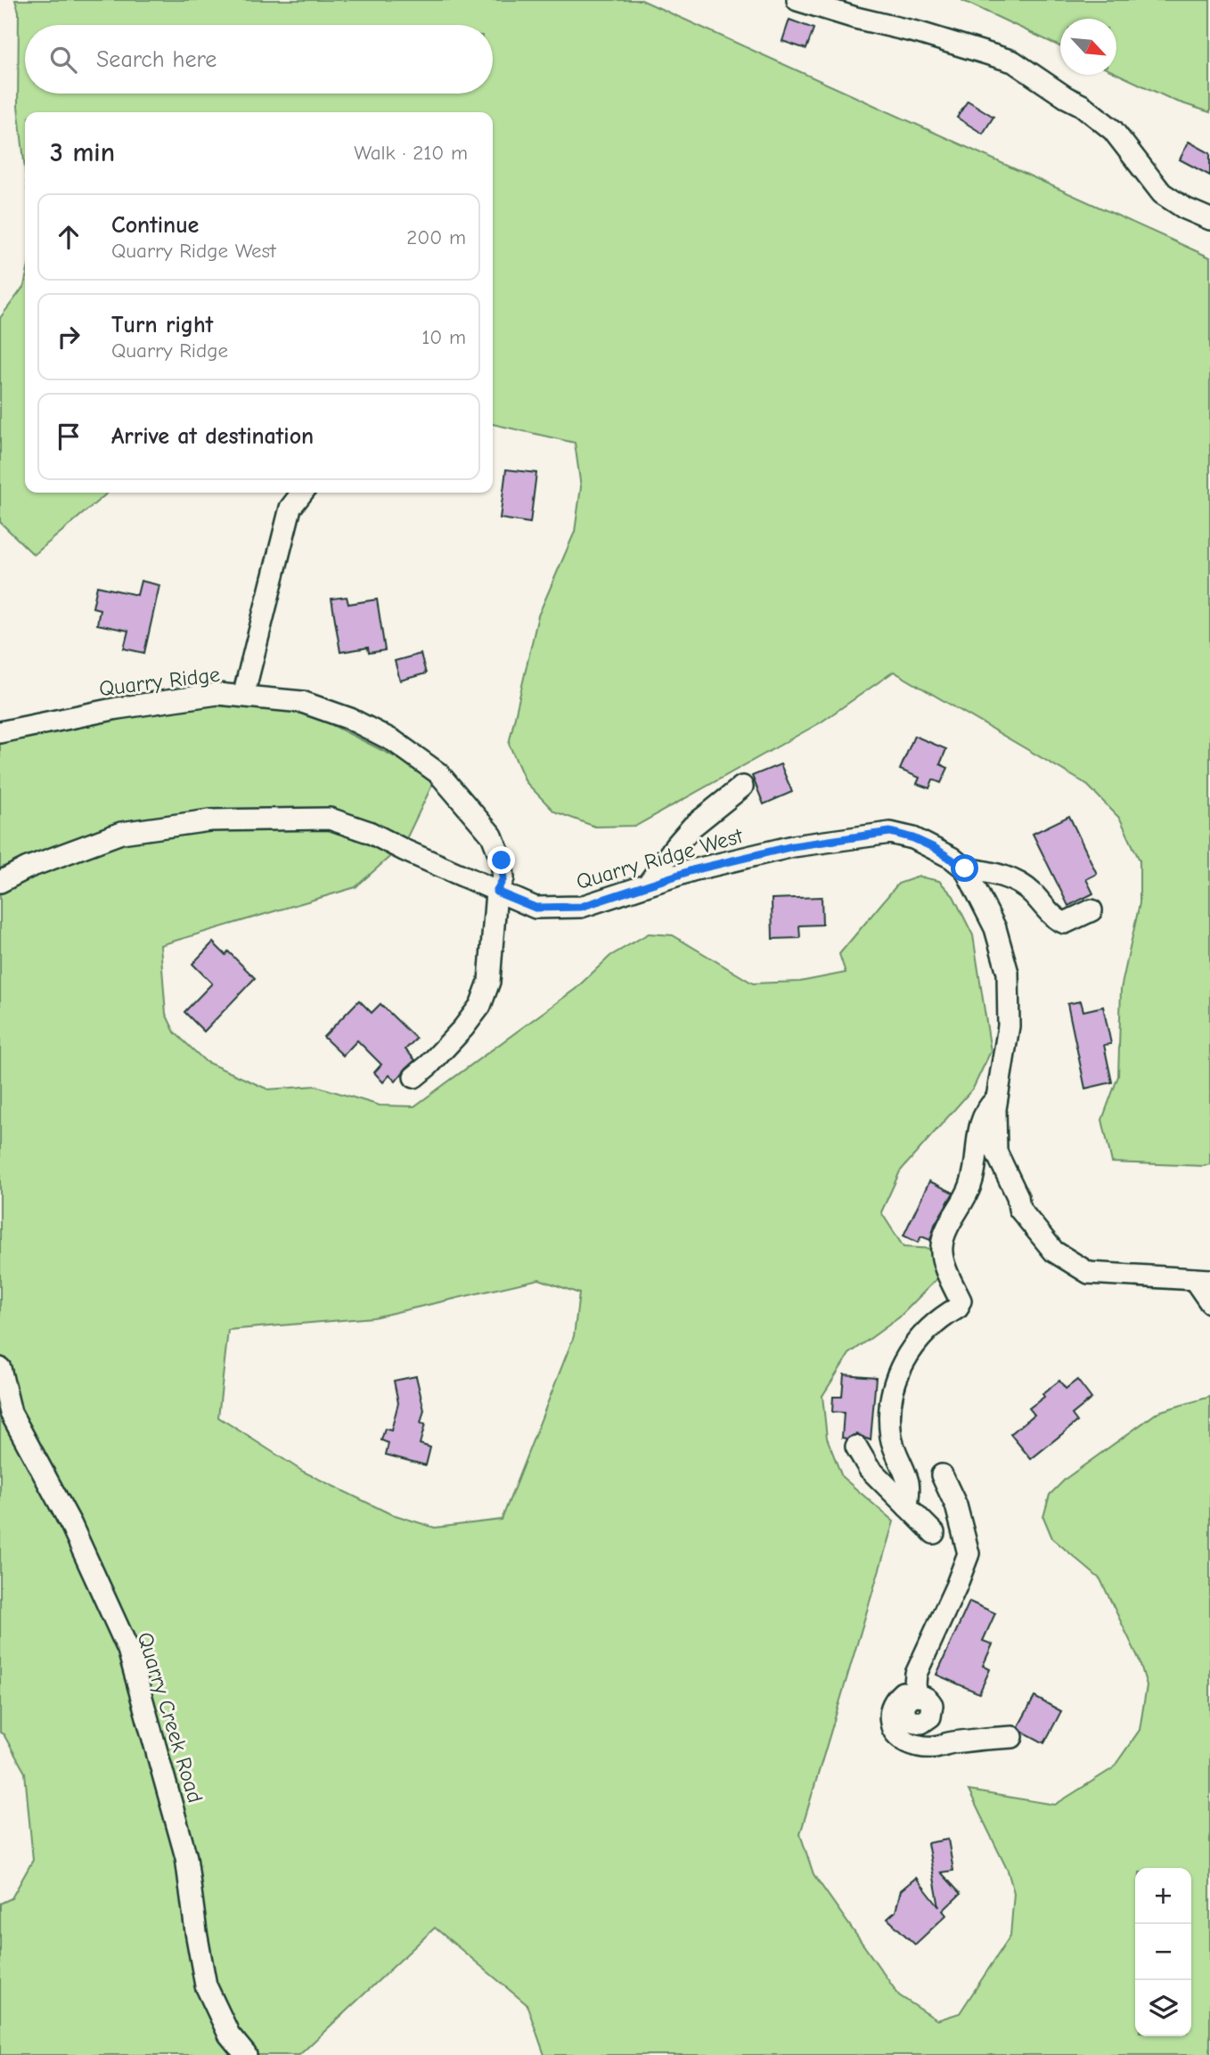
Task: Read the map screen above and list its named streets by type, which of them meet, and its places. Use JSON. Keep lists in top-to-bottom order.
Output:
{
  "streets": {
    "street": ["Quarry Ridge", "Quarry Ridge West", "Quarry Creek Road"]
  },
  "crossings": [
    ["Quarry Ridge", "Quarry Ridge West"]
  ],
  "north": "bottom right",
  "page": {
    "search": "Search here",
    "heading": ["3 min", "Walk · 210 m"],
    "list": [
      ["Continue", "Quarry Ridge West", "200 m"],
      ["Turn right", "Quarry Ridge", "10 m"],
      "Arrive at destination"
    ],
    "map_buttons": ["+", "−"]
  }
}
